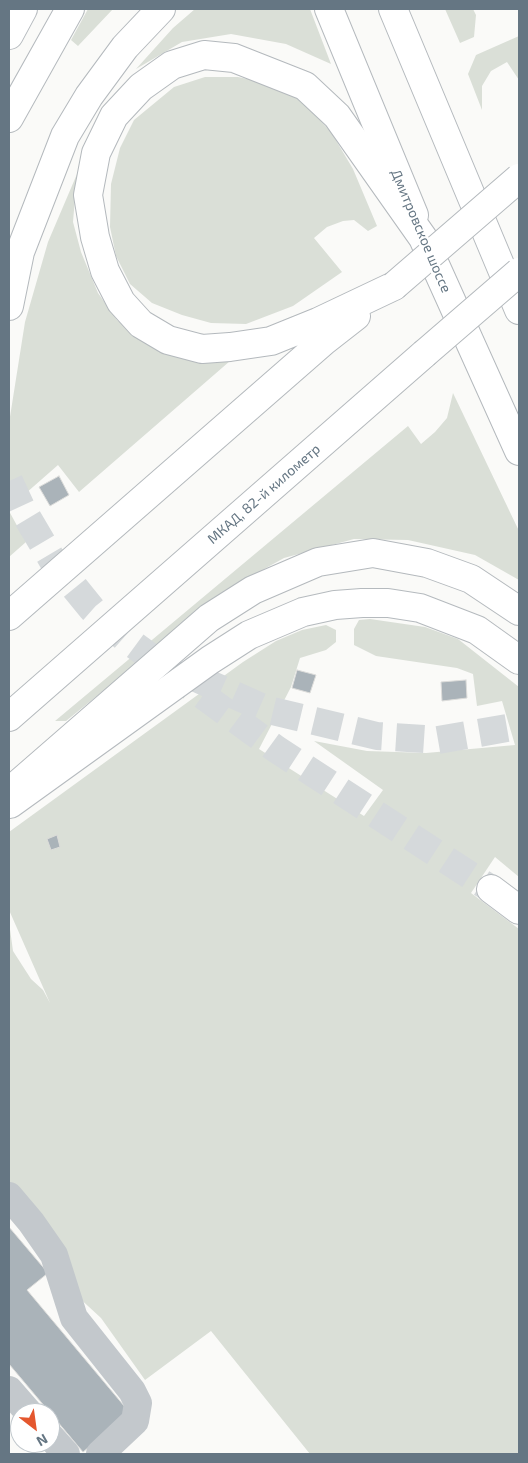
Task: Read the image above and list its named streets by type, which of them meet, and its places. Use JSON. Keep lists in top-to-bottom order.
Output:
{
  "streets": {
    "main road": ["Дмитровское шоссе", "МКАД, 82-й километр"]
  },
  "north": "bottom right"
}
